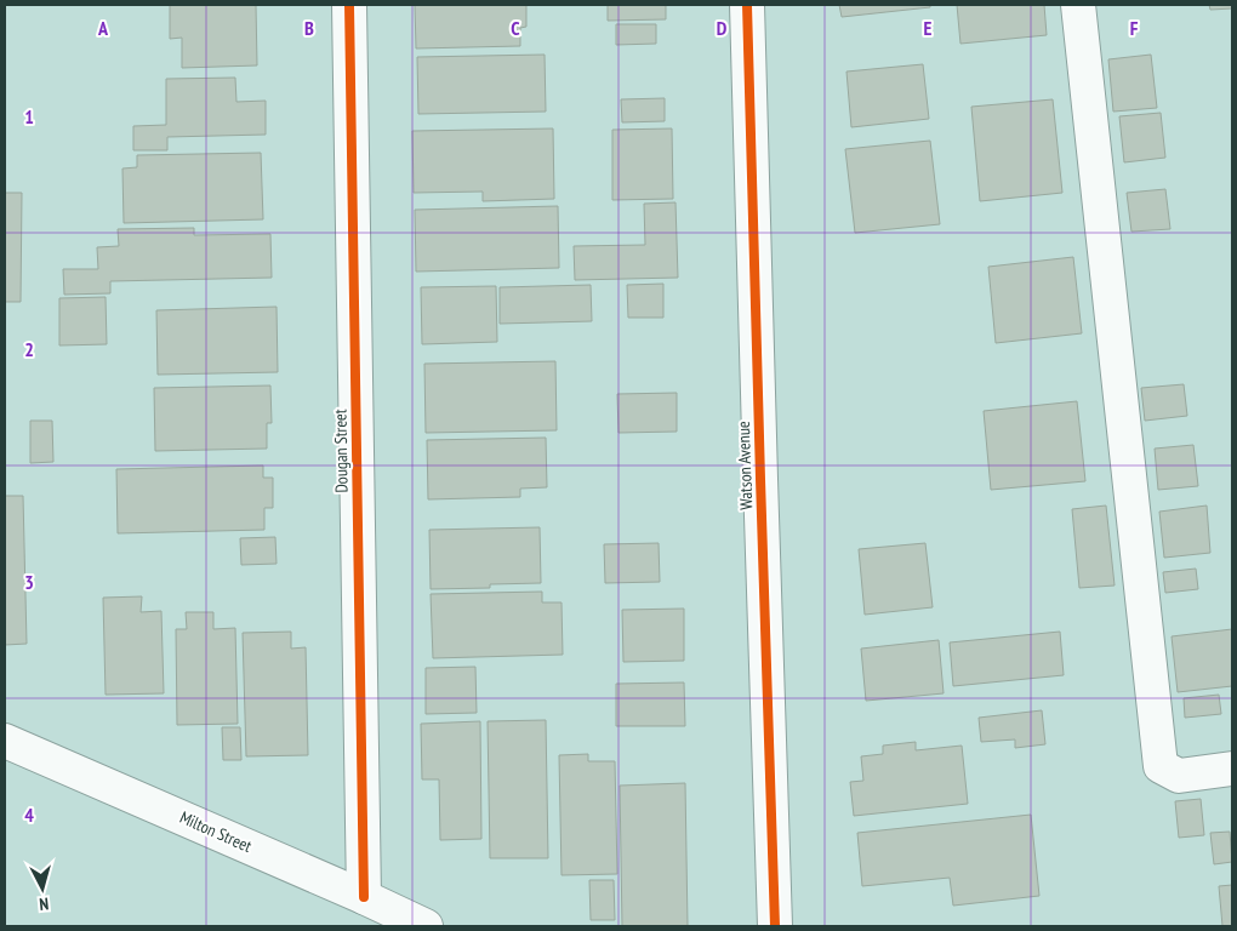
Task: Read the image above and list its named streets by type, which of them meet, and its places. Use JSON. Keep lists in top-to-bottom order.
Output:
{
  "streets": {
    "street": ["Dougan Street", "Watson Avenue", "Milton Street"]
  },
  "crossings": [
    ["Dougan Street", "Milton Street"]
  ],
  "north": "bottom",
  "grid": {
    "columns": [
      "A",
      "B",
      "C",
      "D",
      "E",
      "F"
    ],
    "rows": [
      "1",
      "2",
      "3",
      "4"
    ]
  }
}
